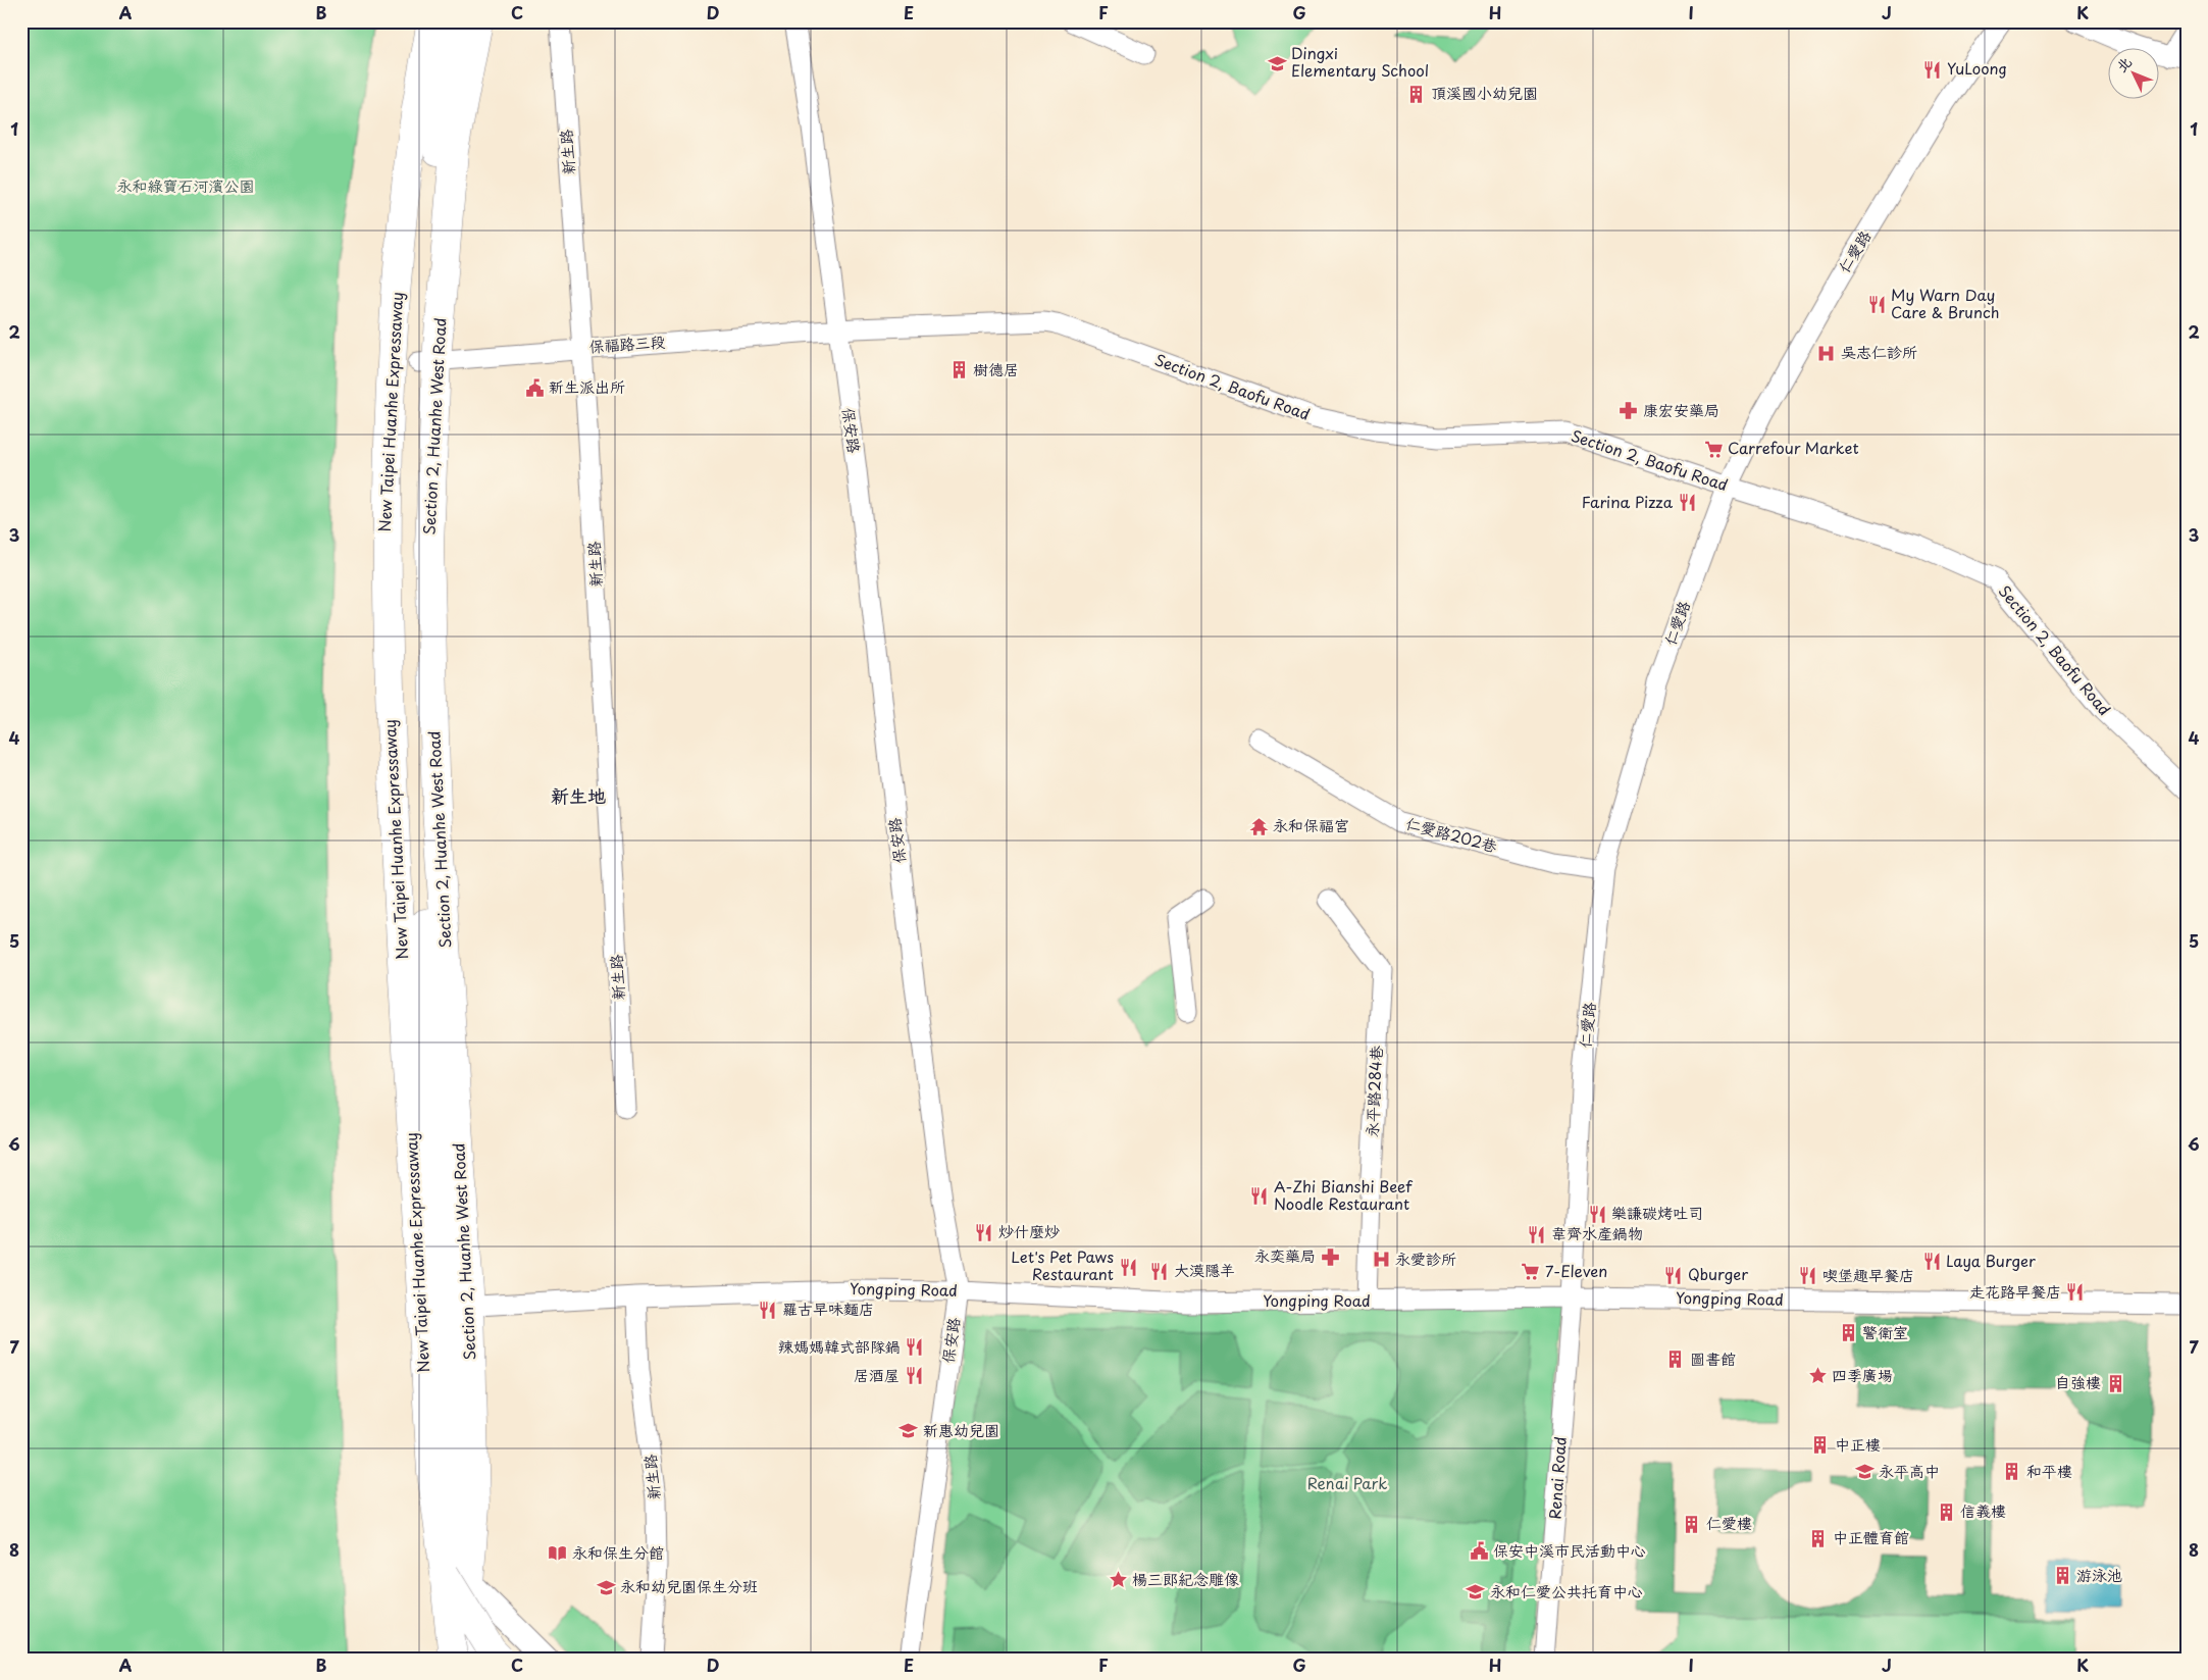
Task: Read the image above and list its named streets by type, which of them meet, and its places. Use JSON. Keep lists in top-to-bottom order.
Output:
{
  "streets": {
    "main road": ["New Taipei Huanhe Expressaway", "Section 2, Huanhe West Road"],
    "street": [
      "新生路",
      "仁愛路",
      "保福路三段",
      "Section 2, Baofu Road",
      "保安路",
      "仁愛路202巷",
      "永平路284巷",
      "Yongping Road",
      "Renai Road"
    ]
  },
  "crossings": [
    ["新生路", "保福路三段"],
    ["新生路", "Yongping Road"],
    ["仁愛路", "Section 2, Baofu Road"],
    ["仁愛路", "仁愛路202巷"],
    ["仁愛路", "Yongping Road"],
    ["仁愛路", "Renai Road"],
    ["保福路三段", "Section 2, Baofu Road"],
    ["保福路三段", "Section 2, Huanhe West Road"],
    ["保福路三段", "保安路"],
    ["Section 2, Baofu Road", "保安路"],
    ["New Taipei Huanhe Expressaway", "Section 2, Huanhe West Road"],
    ["Section 2, Huanhe West Road", "Yongping Road"],
    ["保安路", "Yongping Road"],
    ["永平路284巷", "Yongping Road"],
    ["Yongping Road", "Renai Road"]
  ],
  "districts": ["新生地"],
  "parks": ["永和綠寶石河濱公園", "Renai Park"],
  "places": {
    "school or university": [
      "Dingxi Elementary School",
      "新惠幼兒園",
      "永平高中",
      "永和幼兒園保生分班",
      "永和仁愛公共托育中心"
    ],
    "restaurant": [
      "YuLoong",
      "My Warn Day Care & Brunch",
      "Farina Pizza",
      "A-Zhi Bianshi Beef Noodle Restaurant",
      "樂謙碳烤吐司",
      "炒什麼炒",
      "韋齊水產鍋物",
      "Laya Burger",
      "Let's Pet Paws Restaurant",
      "大漠隱羊",
      "Qburger",
      "喫堡趣早餐店",
      "走花路早餐店",
      "羅古早味麵店",
      "辣媽媽韓式部隊鍋",
      "居酒屋"
    ],
    "building": [
      "頂溪國小幼兒園",
      "樹德居",
      "警衛室",
      "圖書館",
      "自強樓",
      "中正樓",
      "和平樓",
      "信義樓",
      "仁愛樓",
      "中正體育館",
      "游泳池"
    ],
    "hospital": ["吳志仁診所", "永愛診所"],
    "public building": ["新生派出所", "保安中溪市民活動中心"],
    "pharmacy": ["康宏安藥局", "永奕藥局"],
    "supermarket": ["Carrefour Market", "7-Eleven"],
    "temple": ["永和保福宮"],
    "place": ["四季廣場", "楊三郎紀念雕像"],
    "library": ["永和保生分館"]
  },
  "north": "top left",
  "grid": {
    "columns": [
      "A",
      "B",
      "C",
      "D",
      "E",
      "F",
      "G",
      "H",
      "I",
      "J",
      "K"
    ],
    "rows": [
      "1",
      "2",
      "3",
      "4",
      "5",
      "6",
      "7",
      "8"
    ]
  }
}
